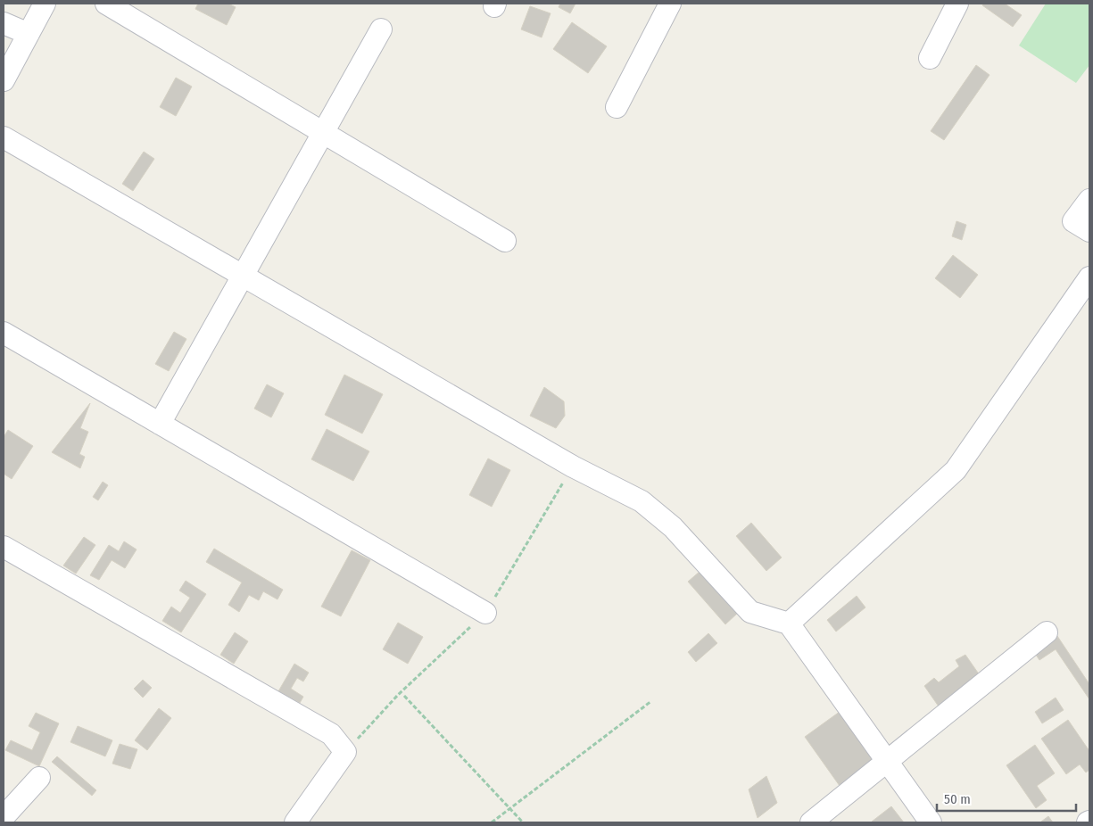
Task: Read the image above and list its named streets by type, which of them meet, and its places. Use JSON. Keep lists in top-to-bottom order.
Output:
{
  "scale_bar": "50 m"
}
